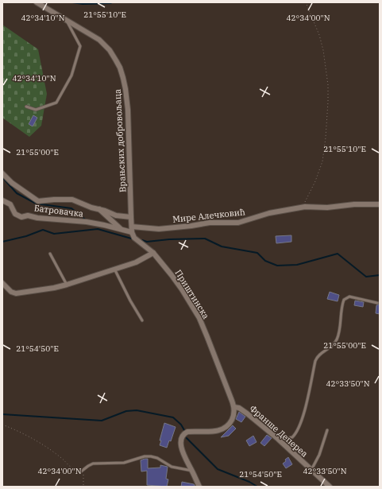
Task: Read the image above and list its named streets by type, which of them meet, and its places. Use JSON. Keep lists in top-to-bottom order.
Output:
{
  "streets": {
    "street": [
      "Врањских добровољаца",
      "Батровачка",
      "Мире Алечковић",
      "Приштинска",
      "Франше Депереа"
    ]
  },
  "crossings": [
    ["Врањских добровољаца", "Батровачка"],
    ["Врањских добровољаца", "Мире Алечковић"],
    ["Батровачка", "Приштинска"],
    ["Приштинска", "Франше Депереа"]
  ],
  "coordinates": [
    "21°55'10\"E",
    "42°34'10\"N",
    "42°34'00\"N",
    "21°55'00\"E",
    "21°54'50\"E",
    "42°33'50\"N"
  ]
}
